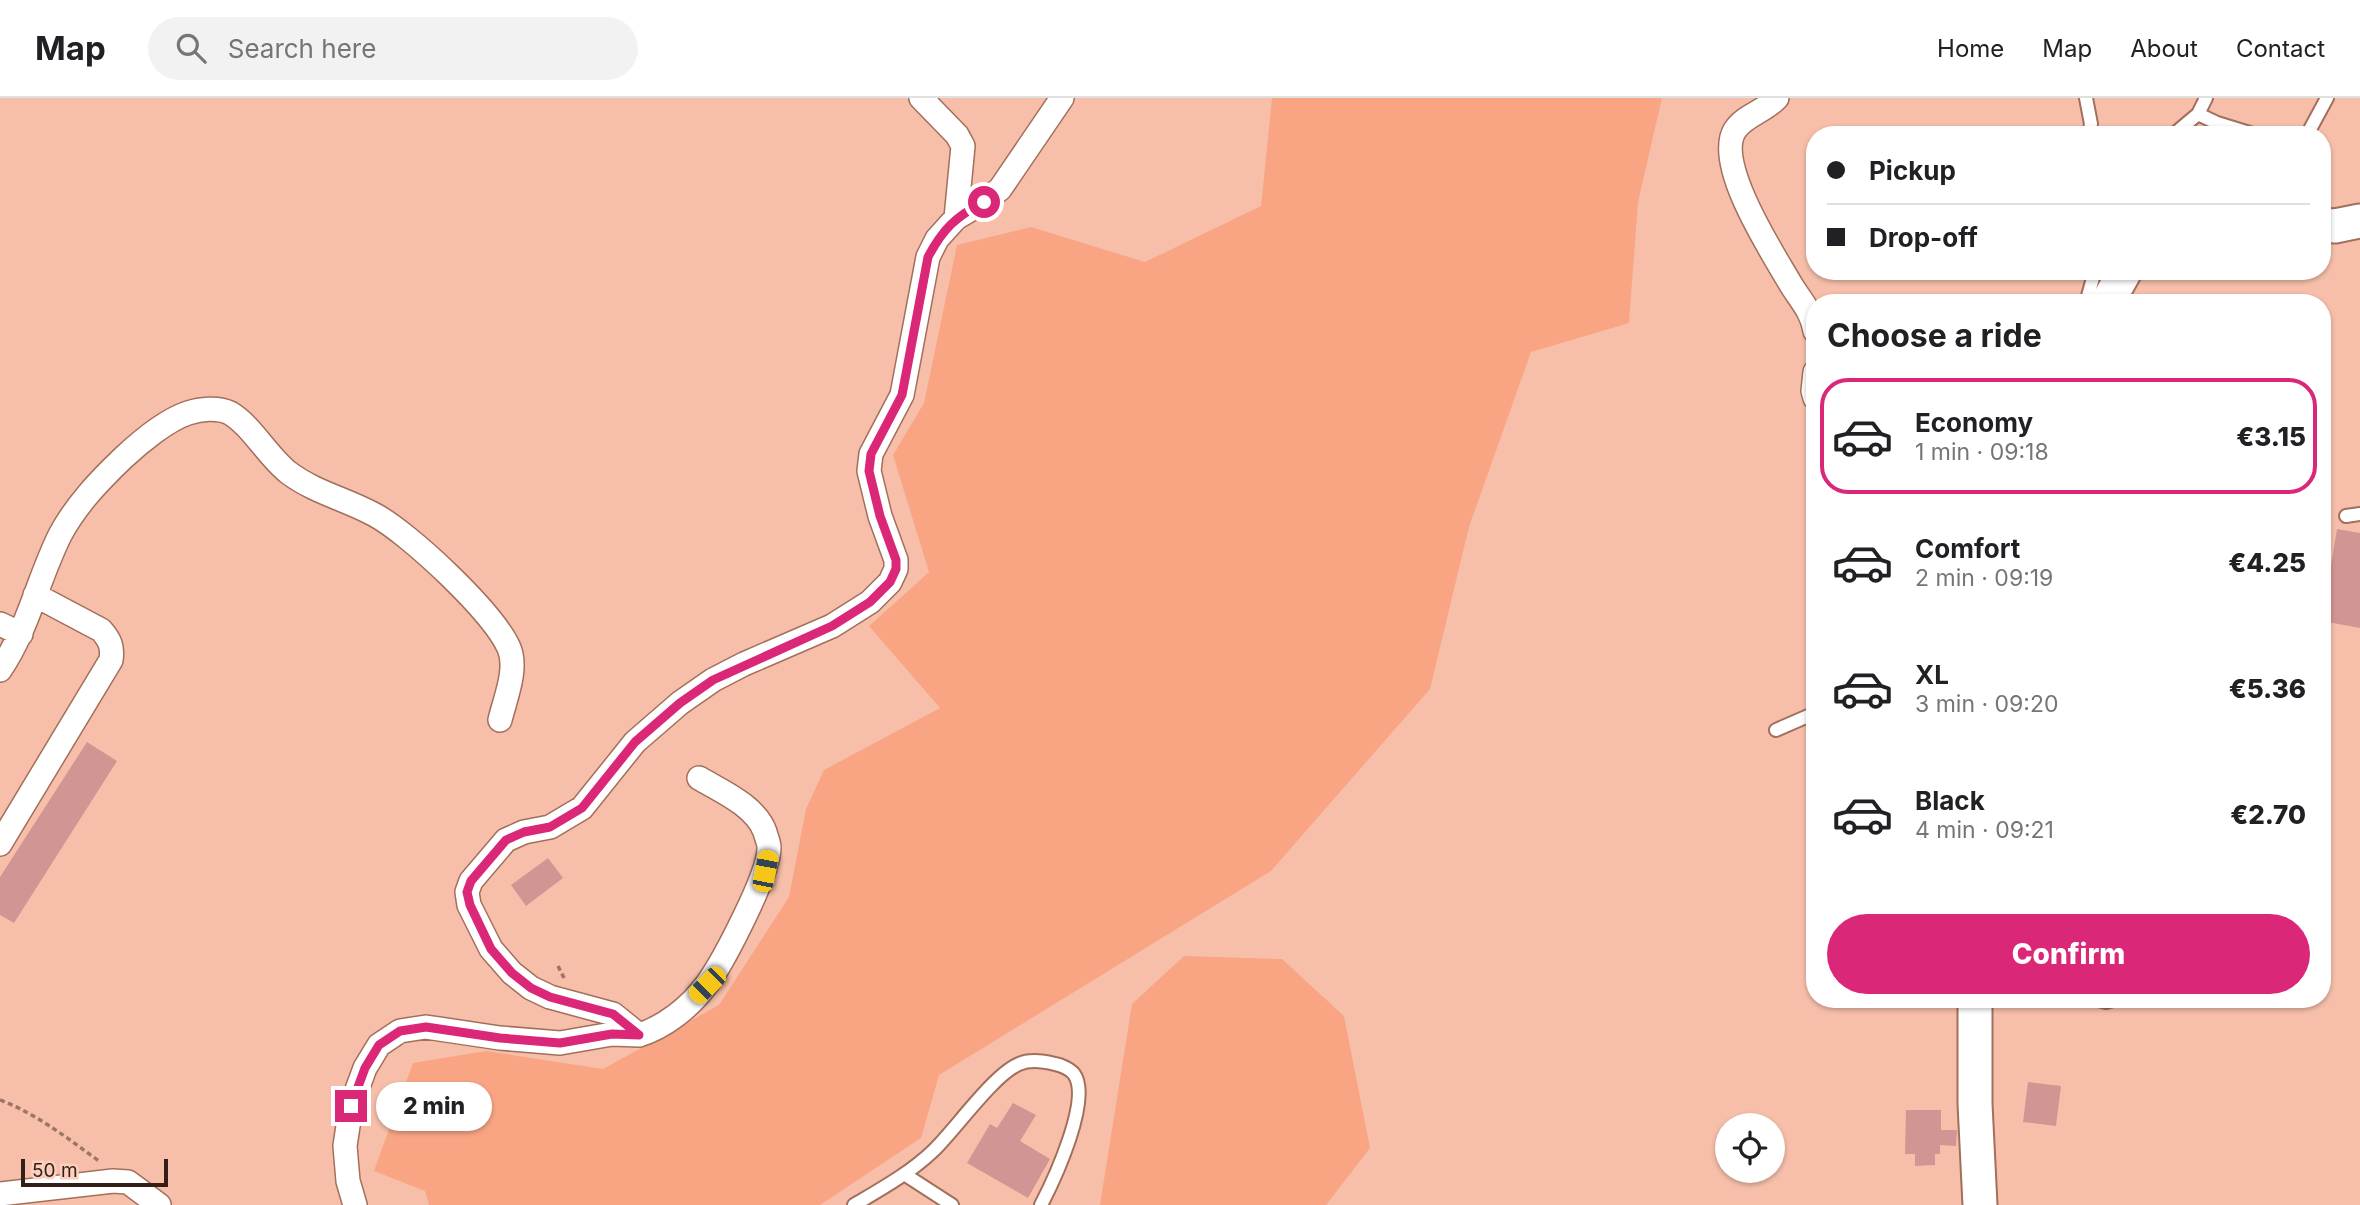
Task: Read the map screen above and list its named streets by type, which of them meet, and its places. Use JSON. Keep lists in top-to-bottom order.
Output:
{
  "scale_bar": "50 m",
  "page": {
    "header": "Map",
    "search": "Search here",
    "nav": [
      "Home",
      "Map",
      "About",
      "Contact"
    ],
    "banner": ["Pickup", "Drop-off"],
    "heading": "Choose a ride",
    "list": [
      {
        "name": "Economy",
        "note": "1 min · 09:18",
        "value": "€3.15"
      },
      {
        "name": "Comfort",
        "note": "2 min · 09:19",
        "value": "€4.25"
      },
      {
        "name": "XL",
        "note": "3 min · 09:20",
        "value": "€5.36"
      },
      {
        "name": "Black",
        "note": "4 min · 09:21",
        "value": "€2.70"
      }
    ],
    "buttons": "Confirm",
    "bubble": "2 min",
    "scale": "50 m"
  }
}
